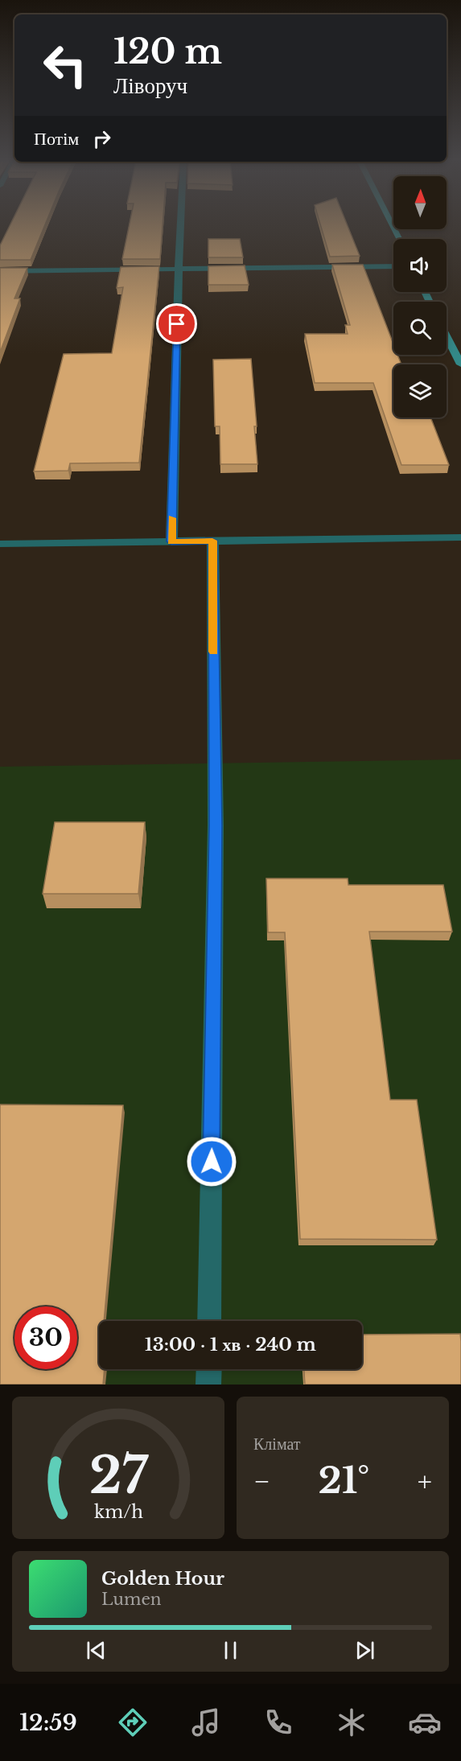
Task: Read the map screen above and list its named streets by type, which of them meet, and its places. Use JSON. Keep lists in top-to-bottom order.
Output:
{
  "north": "top",
  "page": {
    "turn": ["120 m", "Ліворуч"],
    "then": "Потім",
    "limit": "30",
    "trip": "13:00 · 1 хв · 240 m",
    "tile": "Клімат",
    "heat": ["−", "21°", "+"],
    "song": ["Golden Hour", "Lumen"],
    "tabs": "12:59",
    "gauge": ["27", "km/h"]
  }
}
